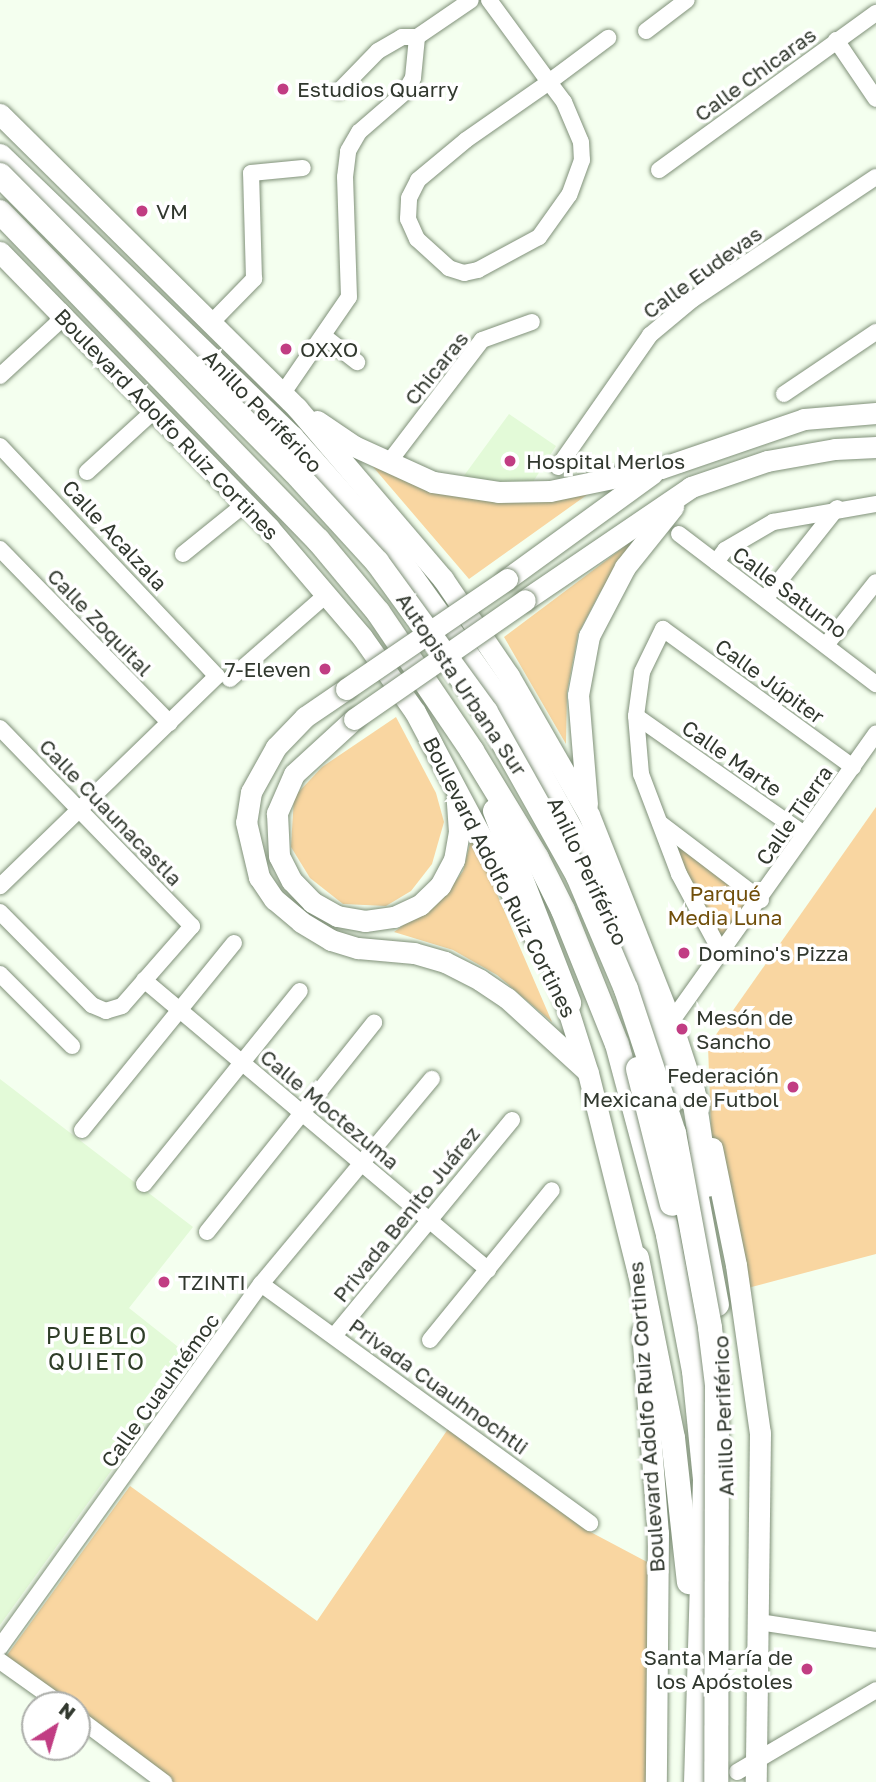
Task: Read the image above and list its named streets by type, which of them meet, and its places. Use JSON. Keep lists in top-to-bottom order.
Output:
{
  "streets": {
    "highway": ["Anillo Periférico", "Autopista Urbana Sur"],
    "main road": ["Boulevard Adolfo Ruiz Cortines"],
    "street": [
      "Calle Chicaras",
      "Calle Eudevas",
      "Chicaras",
      "Calle Acalzala",
      "Calle Saturno",
      "Calle Zoquital",
      "Calle Júpiter",
      "Calle Marte",
      "Calle Cuaunacastla",
      "Calle Tierra",
      "Calle Moctezuma",
      "Privada Benito Juárez",
      "Privada Cuauhnochtli",
      "Calle Cuauhtémoc"
    ]
  },
  "crossings": [
    ["Anillo Periférico", "Autopista Urbana Sur"],
    ["Calle Acalzala", "Calle Zoquital"],
    ["Calle Júpiter", "Calle Marte"],
    ["Calle Júpiter", "Calle Tierra"],
    ["Calle Marte", "Calle Tierra"],
    ["Calle Cuaunacastla", "Calle Moctezuma"],
    ["Calle Moctezuma", "Privada Benito Juárez"],
    ["Calle Moctezuma", "Calle Cuauhtémoc"],
    ["Privada Benito Juárez", "Privada Cuauhnochtli"],
    ["Privada Cuauhnochtli", "Calle Cuauhtémoc"]
  ],
  "districts": ["PUEBLO QUIETO"],
  "parks": ["Parqué Media Luna"],
  "places": [
    "Estudios Quarry",
    "VM",
    "OXXO",
    "Hospital Merlos",
    "7-Eleven",
    "Domino's Pizza",
    "Mesón de Sancho",
    "Federación Mexicana de Futbol",
    "TZINTI",
    "Santa María de los Apóstoles"
  ],
  "north": "top right"
}
